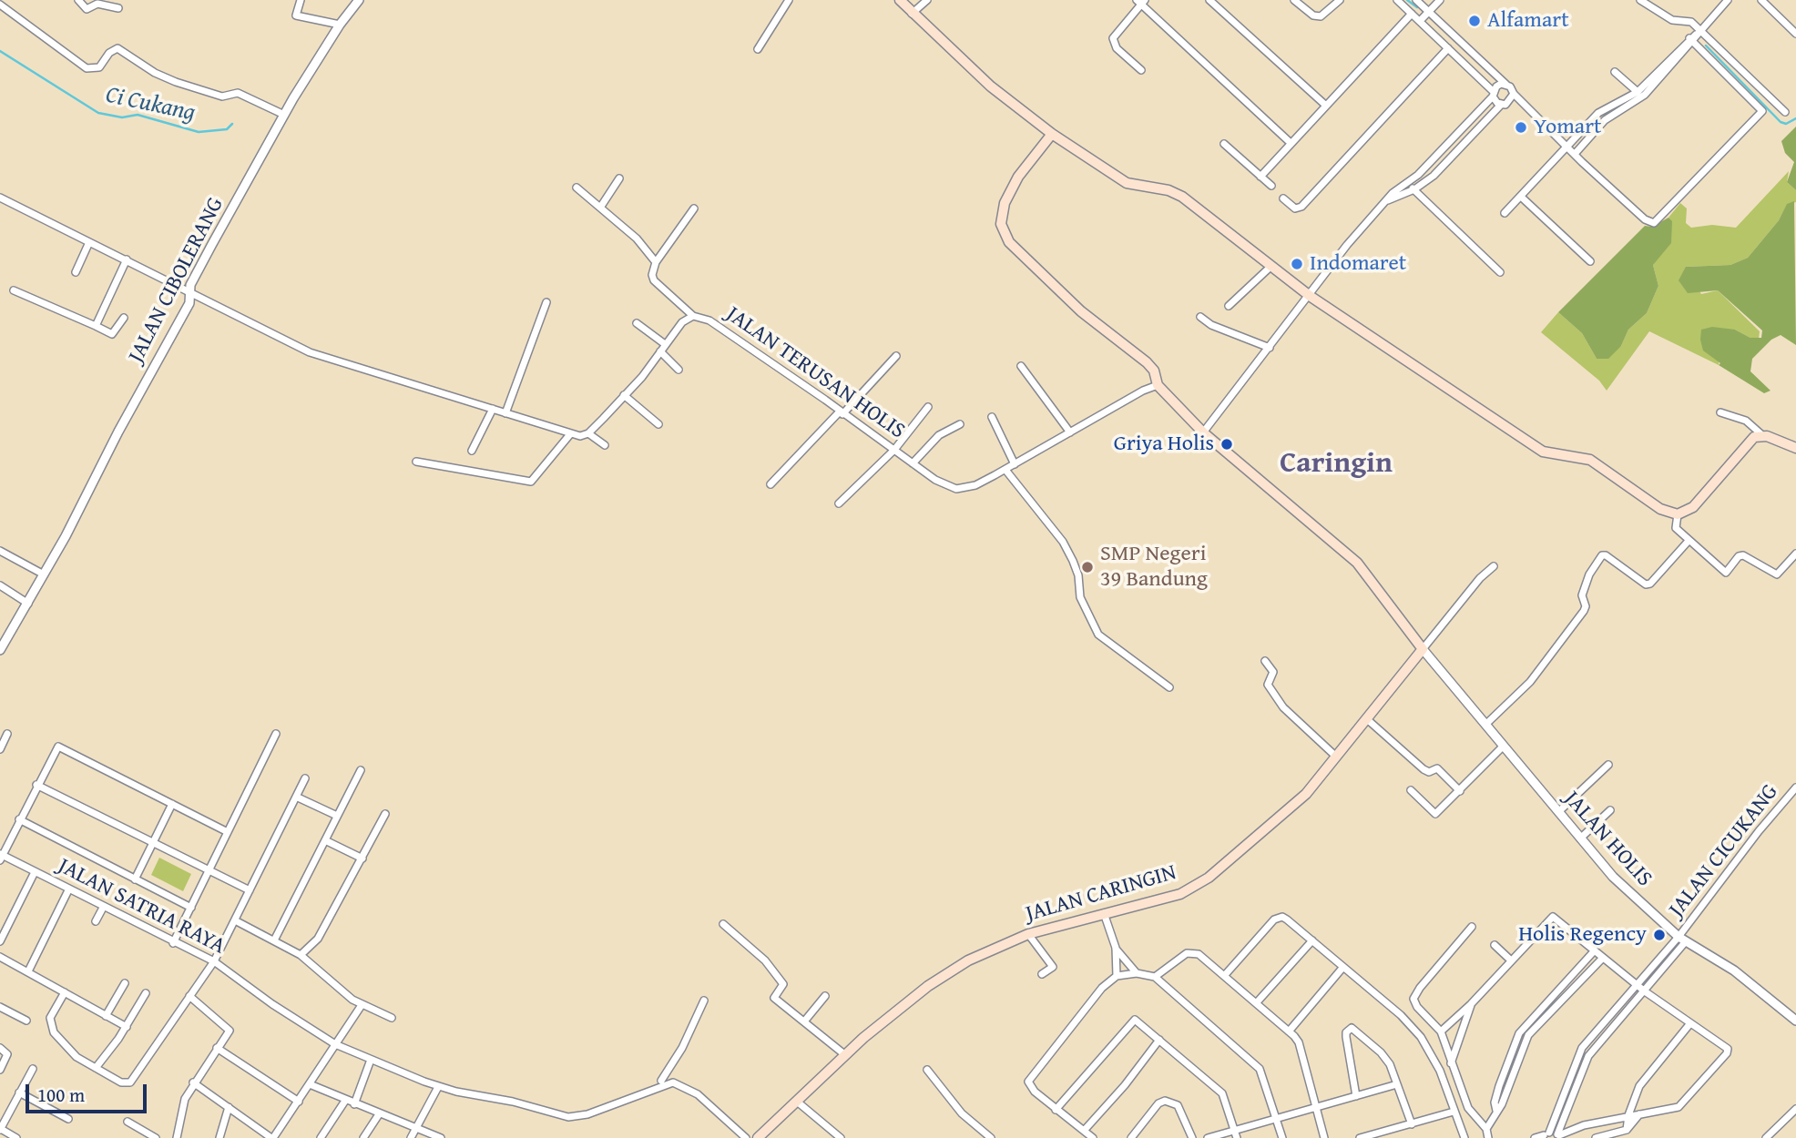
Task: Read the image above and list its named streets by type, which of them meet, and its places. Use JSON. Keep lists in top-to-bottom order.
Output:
{
  "streets": {
    "main road": ["JALAN CARINGIN"],
    "street": [
      "JALAN CIBOLERANG",
      "JALAN TERUSAN HOLIS",
      "JALAN HOLIS",
      "JALAN CICUKANG",
      "JALAN SATRIA RAYA"
    ]
  },
  "crossings": [
    ["JALAN HOLIS", "JALAN CICUKANG"],
    ["JALAN HOLIS", "JALAN CARINGIN"]
  ],
  "districts": ["Caringin"],
  "water": ["Ci Cukang"],
  "places": [
    "Alfamart",
    "Yomart",
    "Indomaret",
    "Griya Holis",
    "SMP Negeri 39 Bandung",
    "Holis Regency"
  ],
  "scale_bar": "100 m"
}
